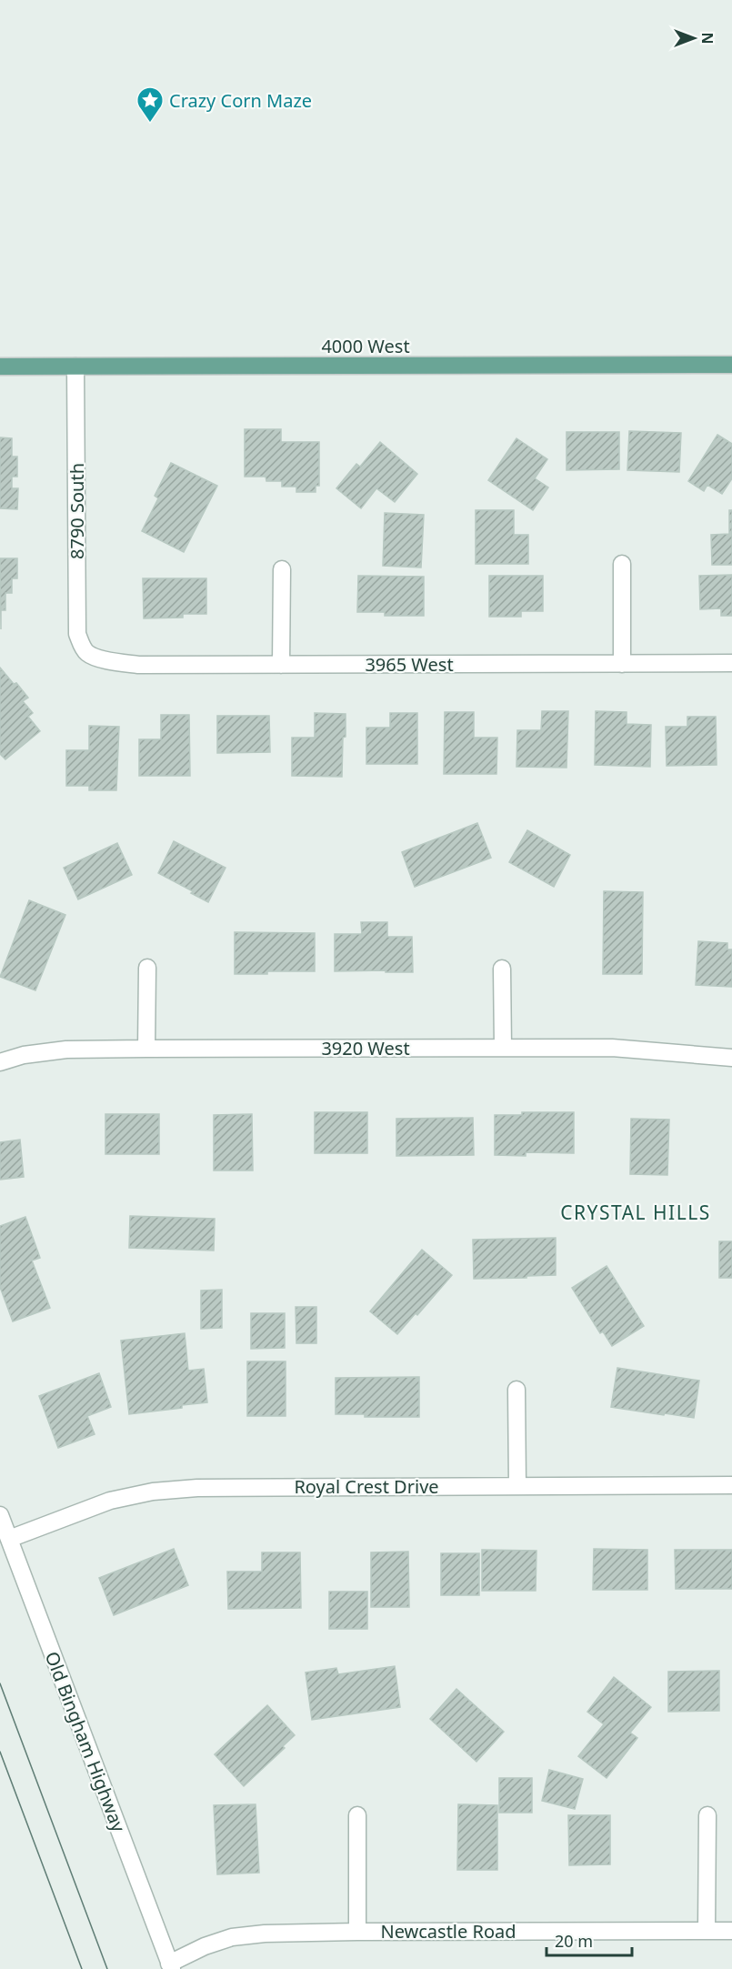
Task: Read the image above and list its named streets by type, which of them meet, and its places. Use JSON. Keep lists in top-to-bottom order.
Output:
{
  "streets": {
    "main road": ["4000 West"],
    "street": [
      "8790 South",
      "3965 West",
      "3920 West",
      "Royal Crest Drive",
      "Old Bingham Highway",
      "Newcastle Road"
    ]
  },
  "crossings": [
    ["4000 West", "8790 South"],
    ["8790 South", "3965 West"],
    ["Royal Crest Drive", "Old Bingham Highway"],
    ["Old Bingham Highway", "Newcastle Road"]
  ],
  "districts": ["CRYSTAL HILLS"],
  "places": {
    "place": ["Crazy Corn Maze"]
  },
  "scale_bar": "20 m",
  "north": "right"
}
